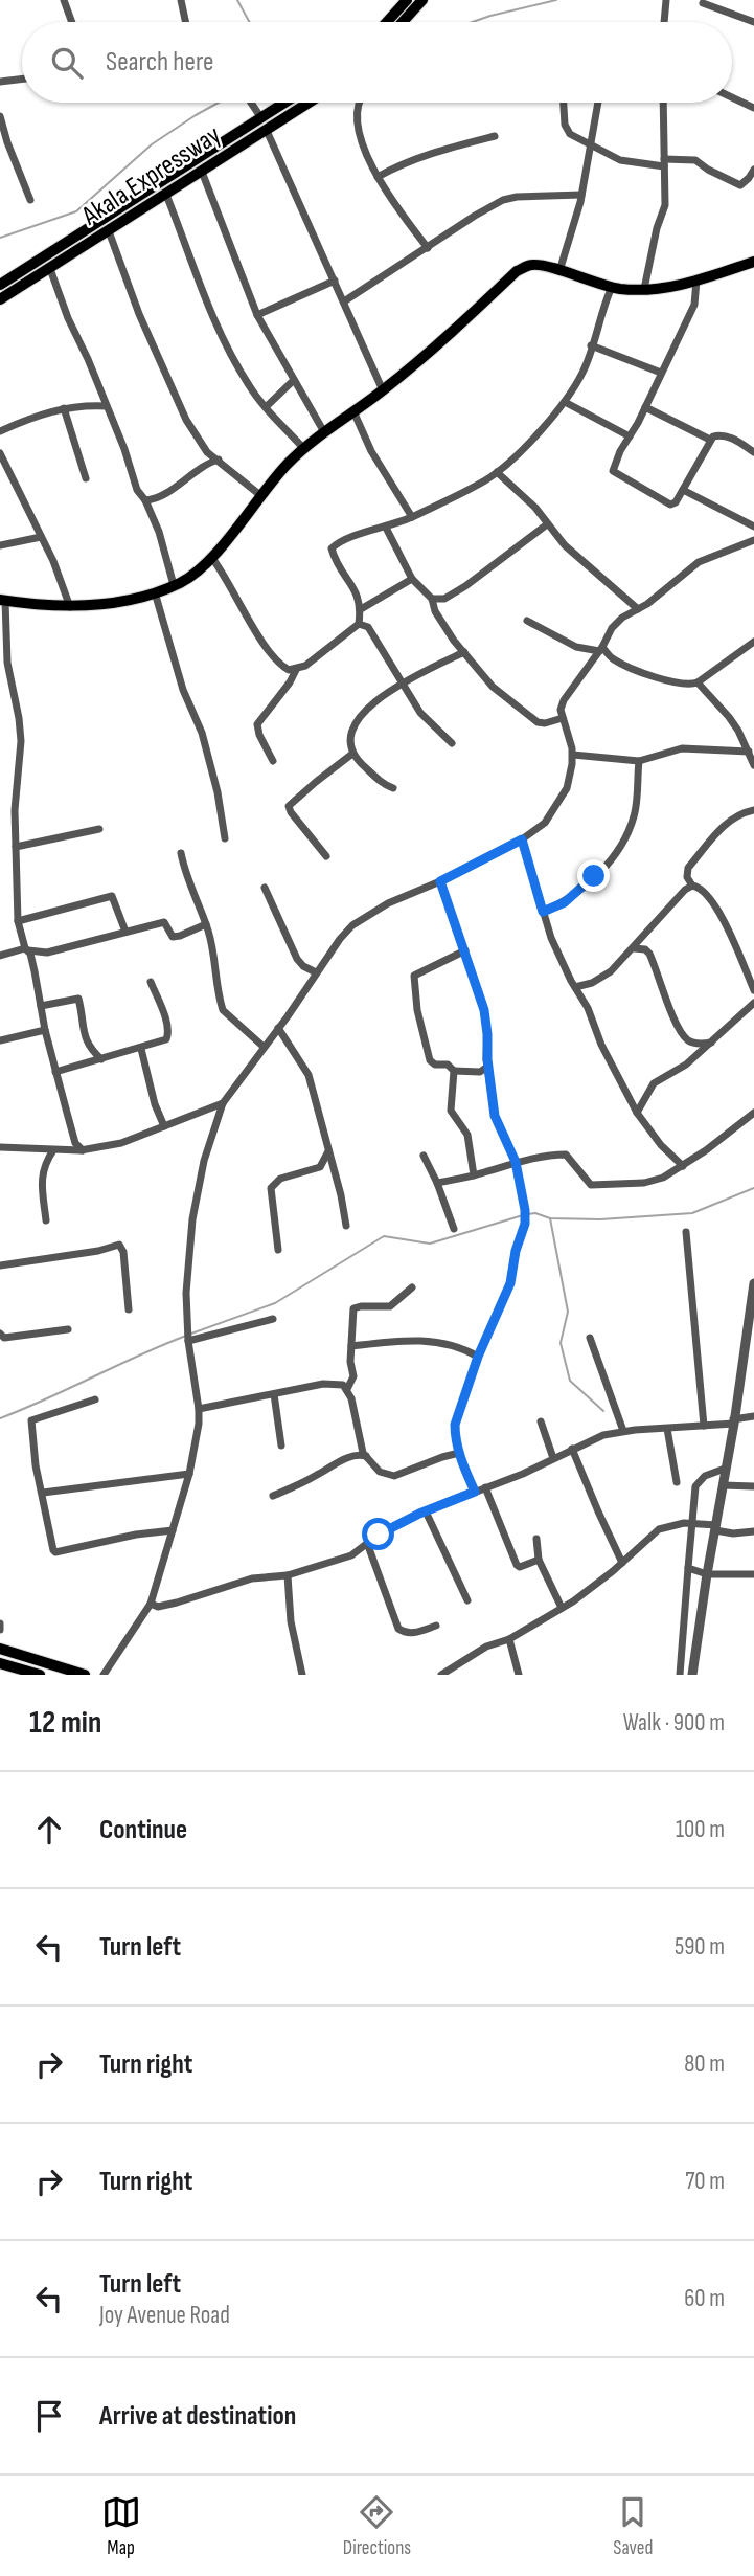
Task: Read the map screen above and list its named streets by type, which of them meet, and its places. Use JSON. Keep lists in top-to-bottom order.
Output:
{
  "streets": {
    "main road": ["Akala Expressway"]
  },
  "page": {
    "search": "Search here",
    "heading": ["12 min", "Walk · 900 m"],
    "list": [
      ["Continue", "100 m"],
      ["Turn left", "590 m"],
      ["Turn right", "80 m"],
      ["Turn right", "70 m"],
      ["Turn left", "Joy Avenue Road", "60 m"],
      "Arrive at destination"
    ],
    "nav": ["Map", "Directions", "Saved"]
  }
}
